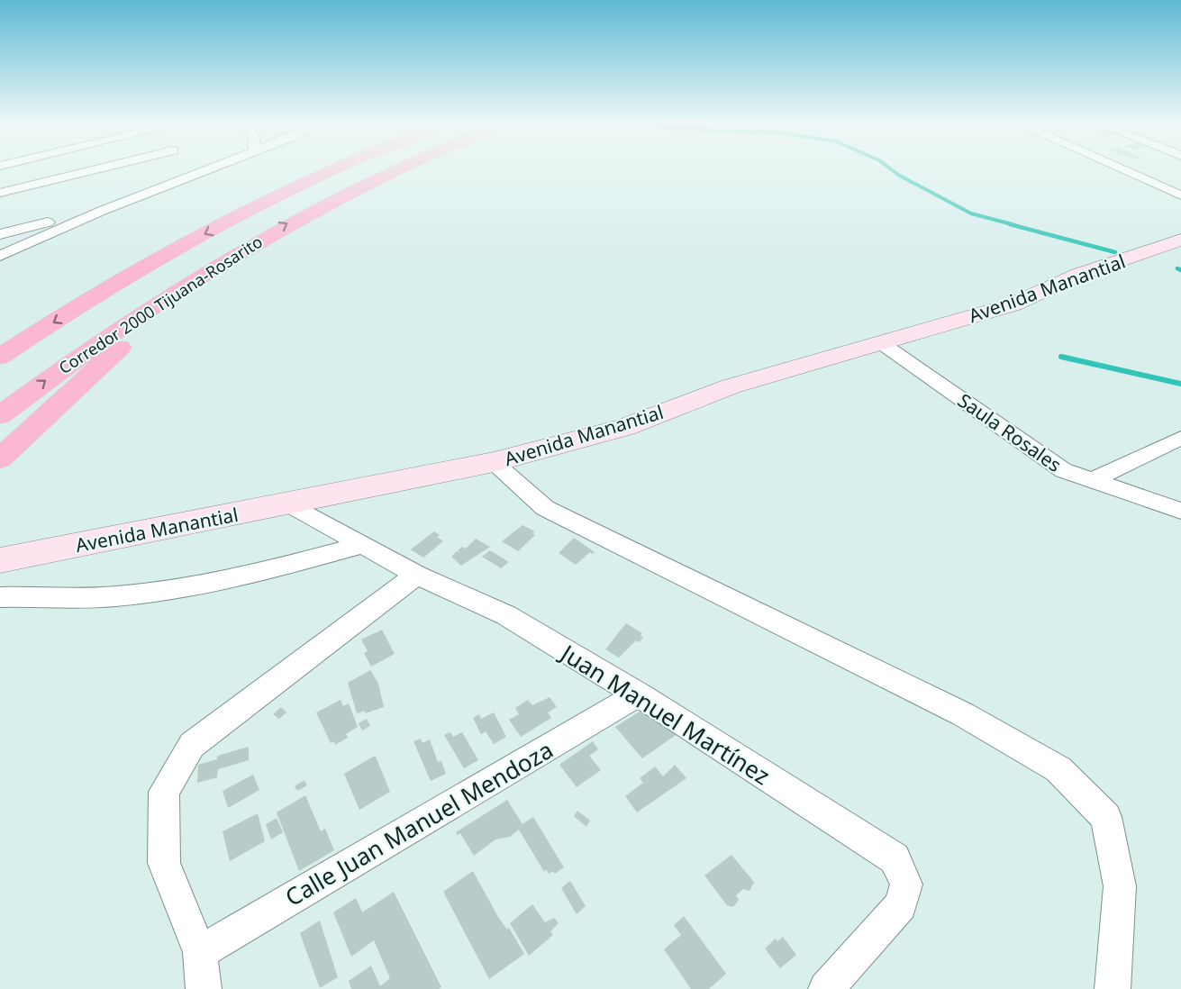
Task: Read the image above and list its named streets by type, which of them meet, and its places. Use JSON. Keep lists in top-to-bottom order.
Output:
{
  "streets": {
    "highway": ["Corredor 2000 Tijuana-Rosarito"],
    "main road": ["Avenida Manantial"],
    "street": ["Saula Rosales", "Juan Manuel Martínez", "Calle Juan Manuel Mendoza"]
  },
  "crossings": [
    ["Avenida Manantial", "Saula Rosales"],
    ["Avenida Manantial", "Juan Manuel Martínez"],
    ["Juan Manuel Martínez", "Calle Juan Manuel Mendoza"]
  ]
}
